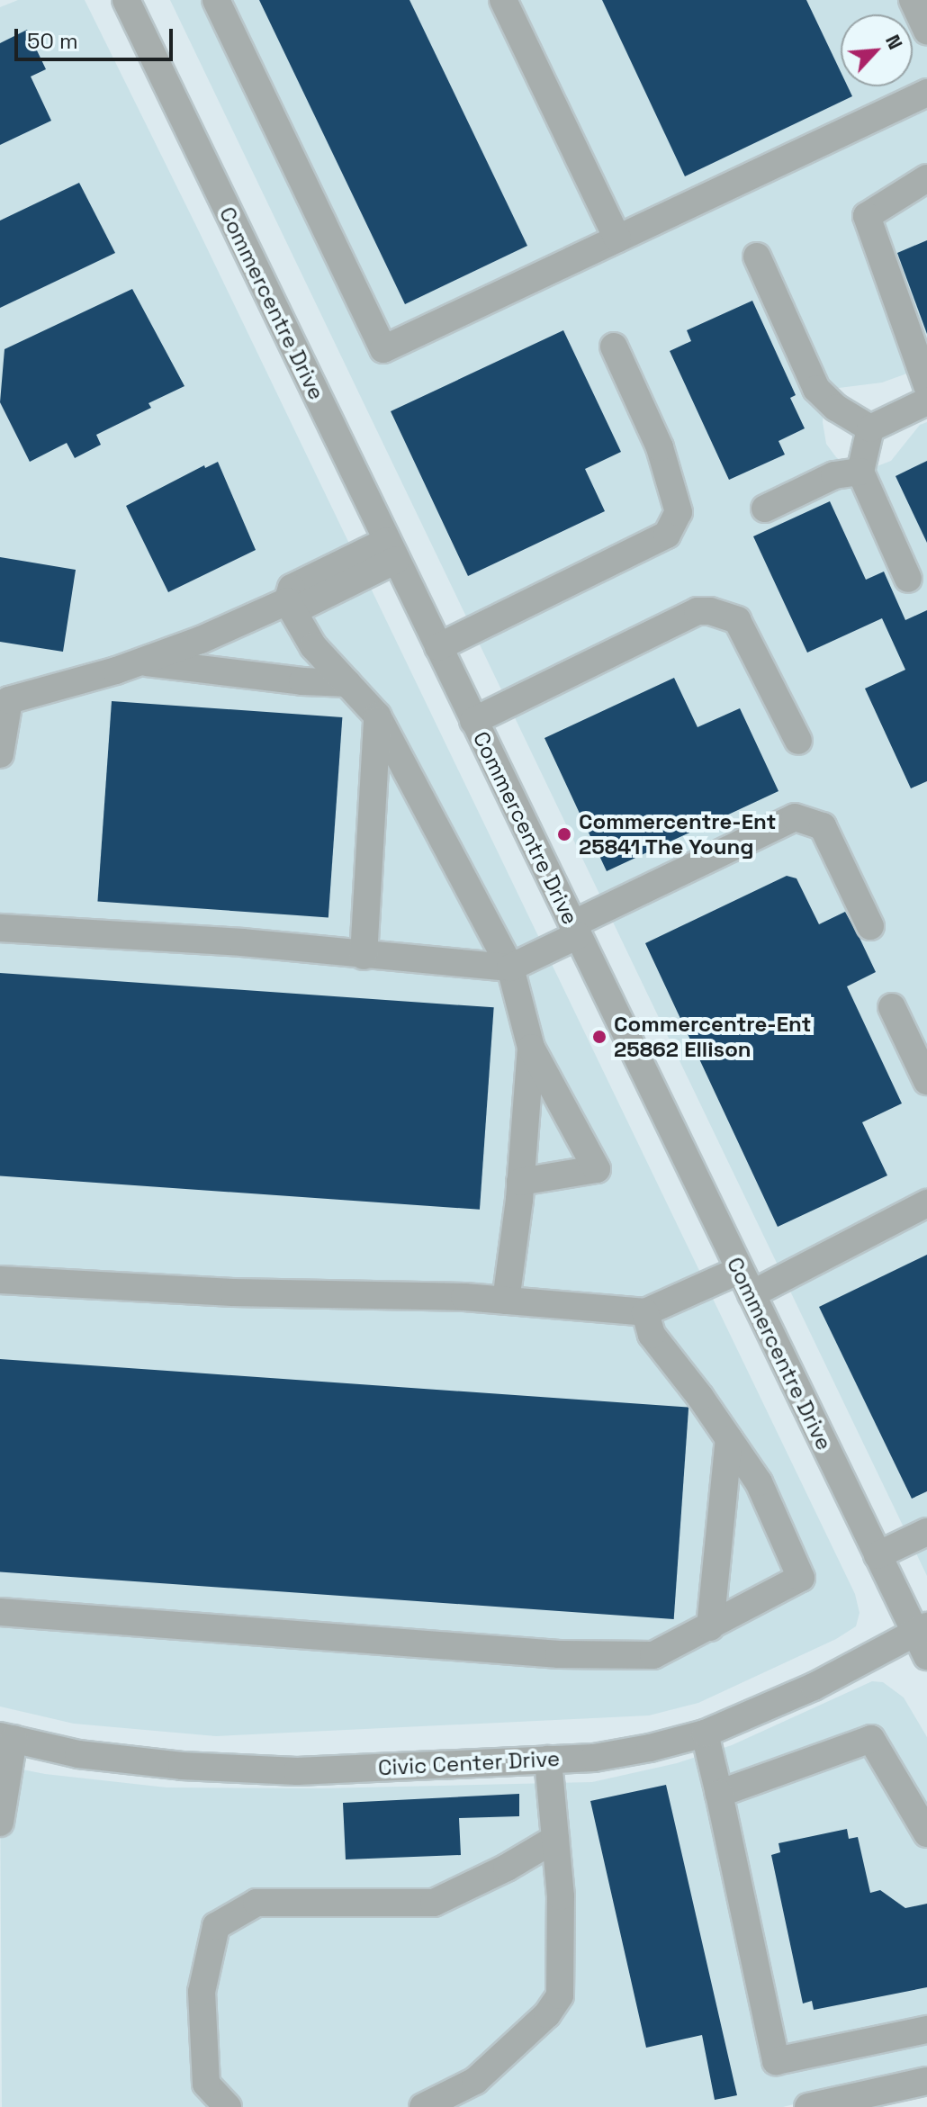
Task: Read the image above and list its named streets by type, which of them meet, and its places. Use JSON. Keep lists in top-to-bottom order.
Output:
{
  "streets": {
    "street": ["Commercentre Drive", "Civic Center Drive"]
  },
  "crossings": [
    ["Commercentre Drive", "Civic Center Drive"]
  ],
  "places": ["Commercentre-Ent 25841 The Young", "Commercentre-Ent 25862 Ellison"],
  "scale_bar": "50 m",
  "north": "top right"
}
